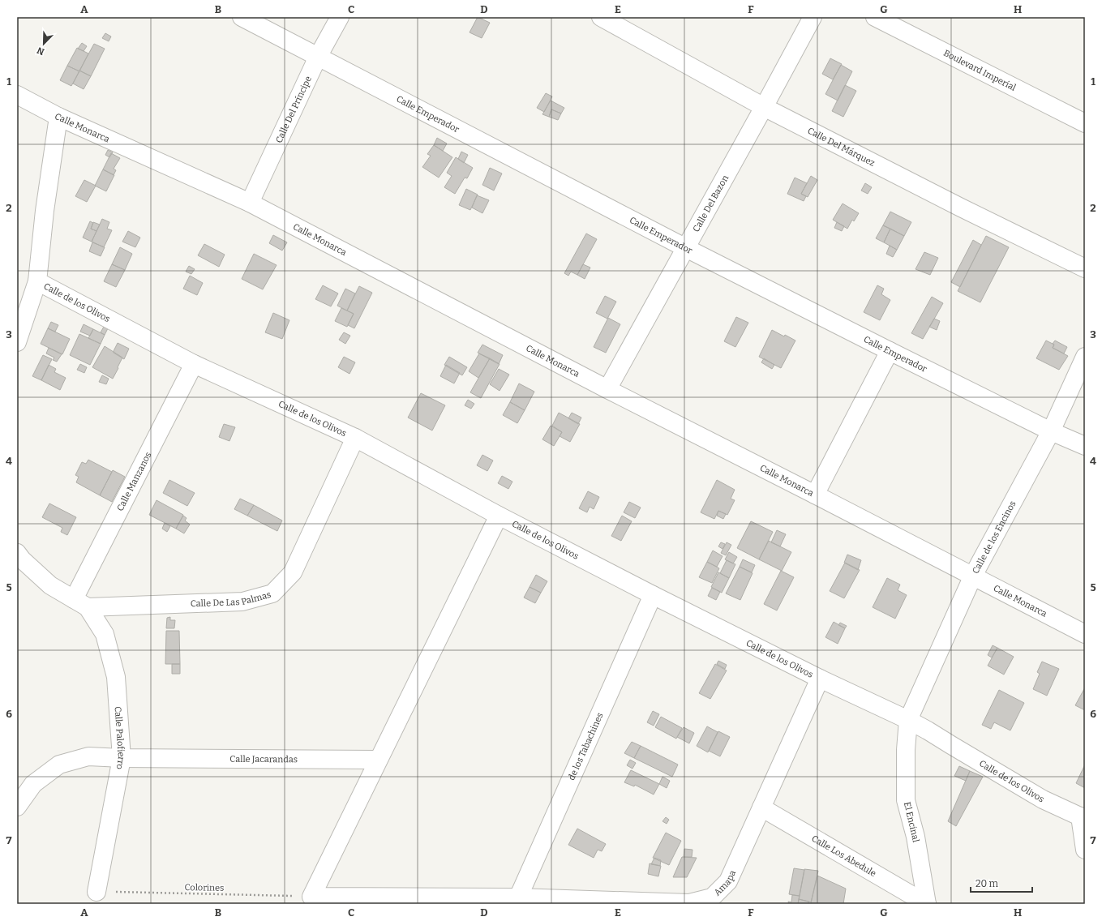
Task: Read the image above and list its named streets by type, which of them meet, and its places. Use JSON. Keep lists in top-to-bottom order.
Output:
{
  "streets": {
    "street": [
      "Boulevard Imperial",
      "Calle Del Príncipe",
      "Calle Emperador",
      "Calle Monarca",
      "Calle Del Márquez",
      "Calle Del Bazon",
      "Calle de los Olivos",
      "Calle Manzanos",
      "Calle de los Encinos",
      "Calle De Las Palmas",
      "Calle Palofierro",
      "de los Tabachines",
      "Calle Jacarandas",
      "El Encinal",
      "Calle Los Abedule",
      "Amapa"
    ],
    "path": ["Colorines"]
  },
  "crossings": [
    ["Calle Del Príncipe", "Calle Emperador"],
    ["Calle Del Príncipe", "Calle Monarca"],
    ["Calle Emperador", "Calle Del Bazon"],
    ["Calle Emperador", "Calle de los Encinos"],
    ["Calle Monarca", "Calle Del Bazon"],
    ["Calle Monarca", "Calle de los Olivos"],
    ["Calle Monarca", "Calle de los Encinos"],
    ["Calle Del Márquez", "Calle Del Bazon"],
    ["Calle de los Olivos", "Calle Manzanos"],
    ["Calle de los Olivos", "Calle de los Encinos"],
    ["Calle de los Olivos", "Calle De Las Palmas"],
    ["Calle de los Olivos", "de los Tabachines"],
    ["Calle de los Olivos", "El Encinal"],
    ["Calle de los Olivos", "Amapa"],
    ["Calle Manzanos", "Calle De Las Palmas"],
    ["Calle Manzanos", "Calle Palofierro"],
    ["Calle de los Encinos", "El Encinal"],
    ["Calle De Las Palmas", "Calle Palofierro"],
    ["Calle Palofierro", "Calle Jacarandas"],
    ["Calle Palofierro", "Colorines"],
    ["de los Tabachines", "Amapa"],
    ["El Encinal", "Calle Los Abedule"],
    ["Calle Los Abedule", "Amapa"],
    ["Amapa", "Colorines"]
  ],
  "scale_bar": "20 m",
  "north": "bottom left",
  "grid": {
    "columns": [
      "A",
      "B",
      "C",
      "D",
      "E",
      "F",
      "G",
      "H"
    ],
    "rows": [
      "1",
      "2",
      "3",
      "4",
      "5",
      "6",
      "7"
    ]
  }
}
